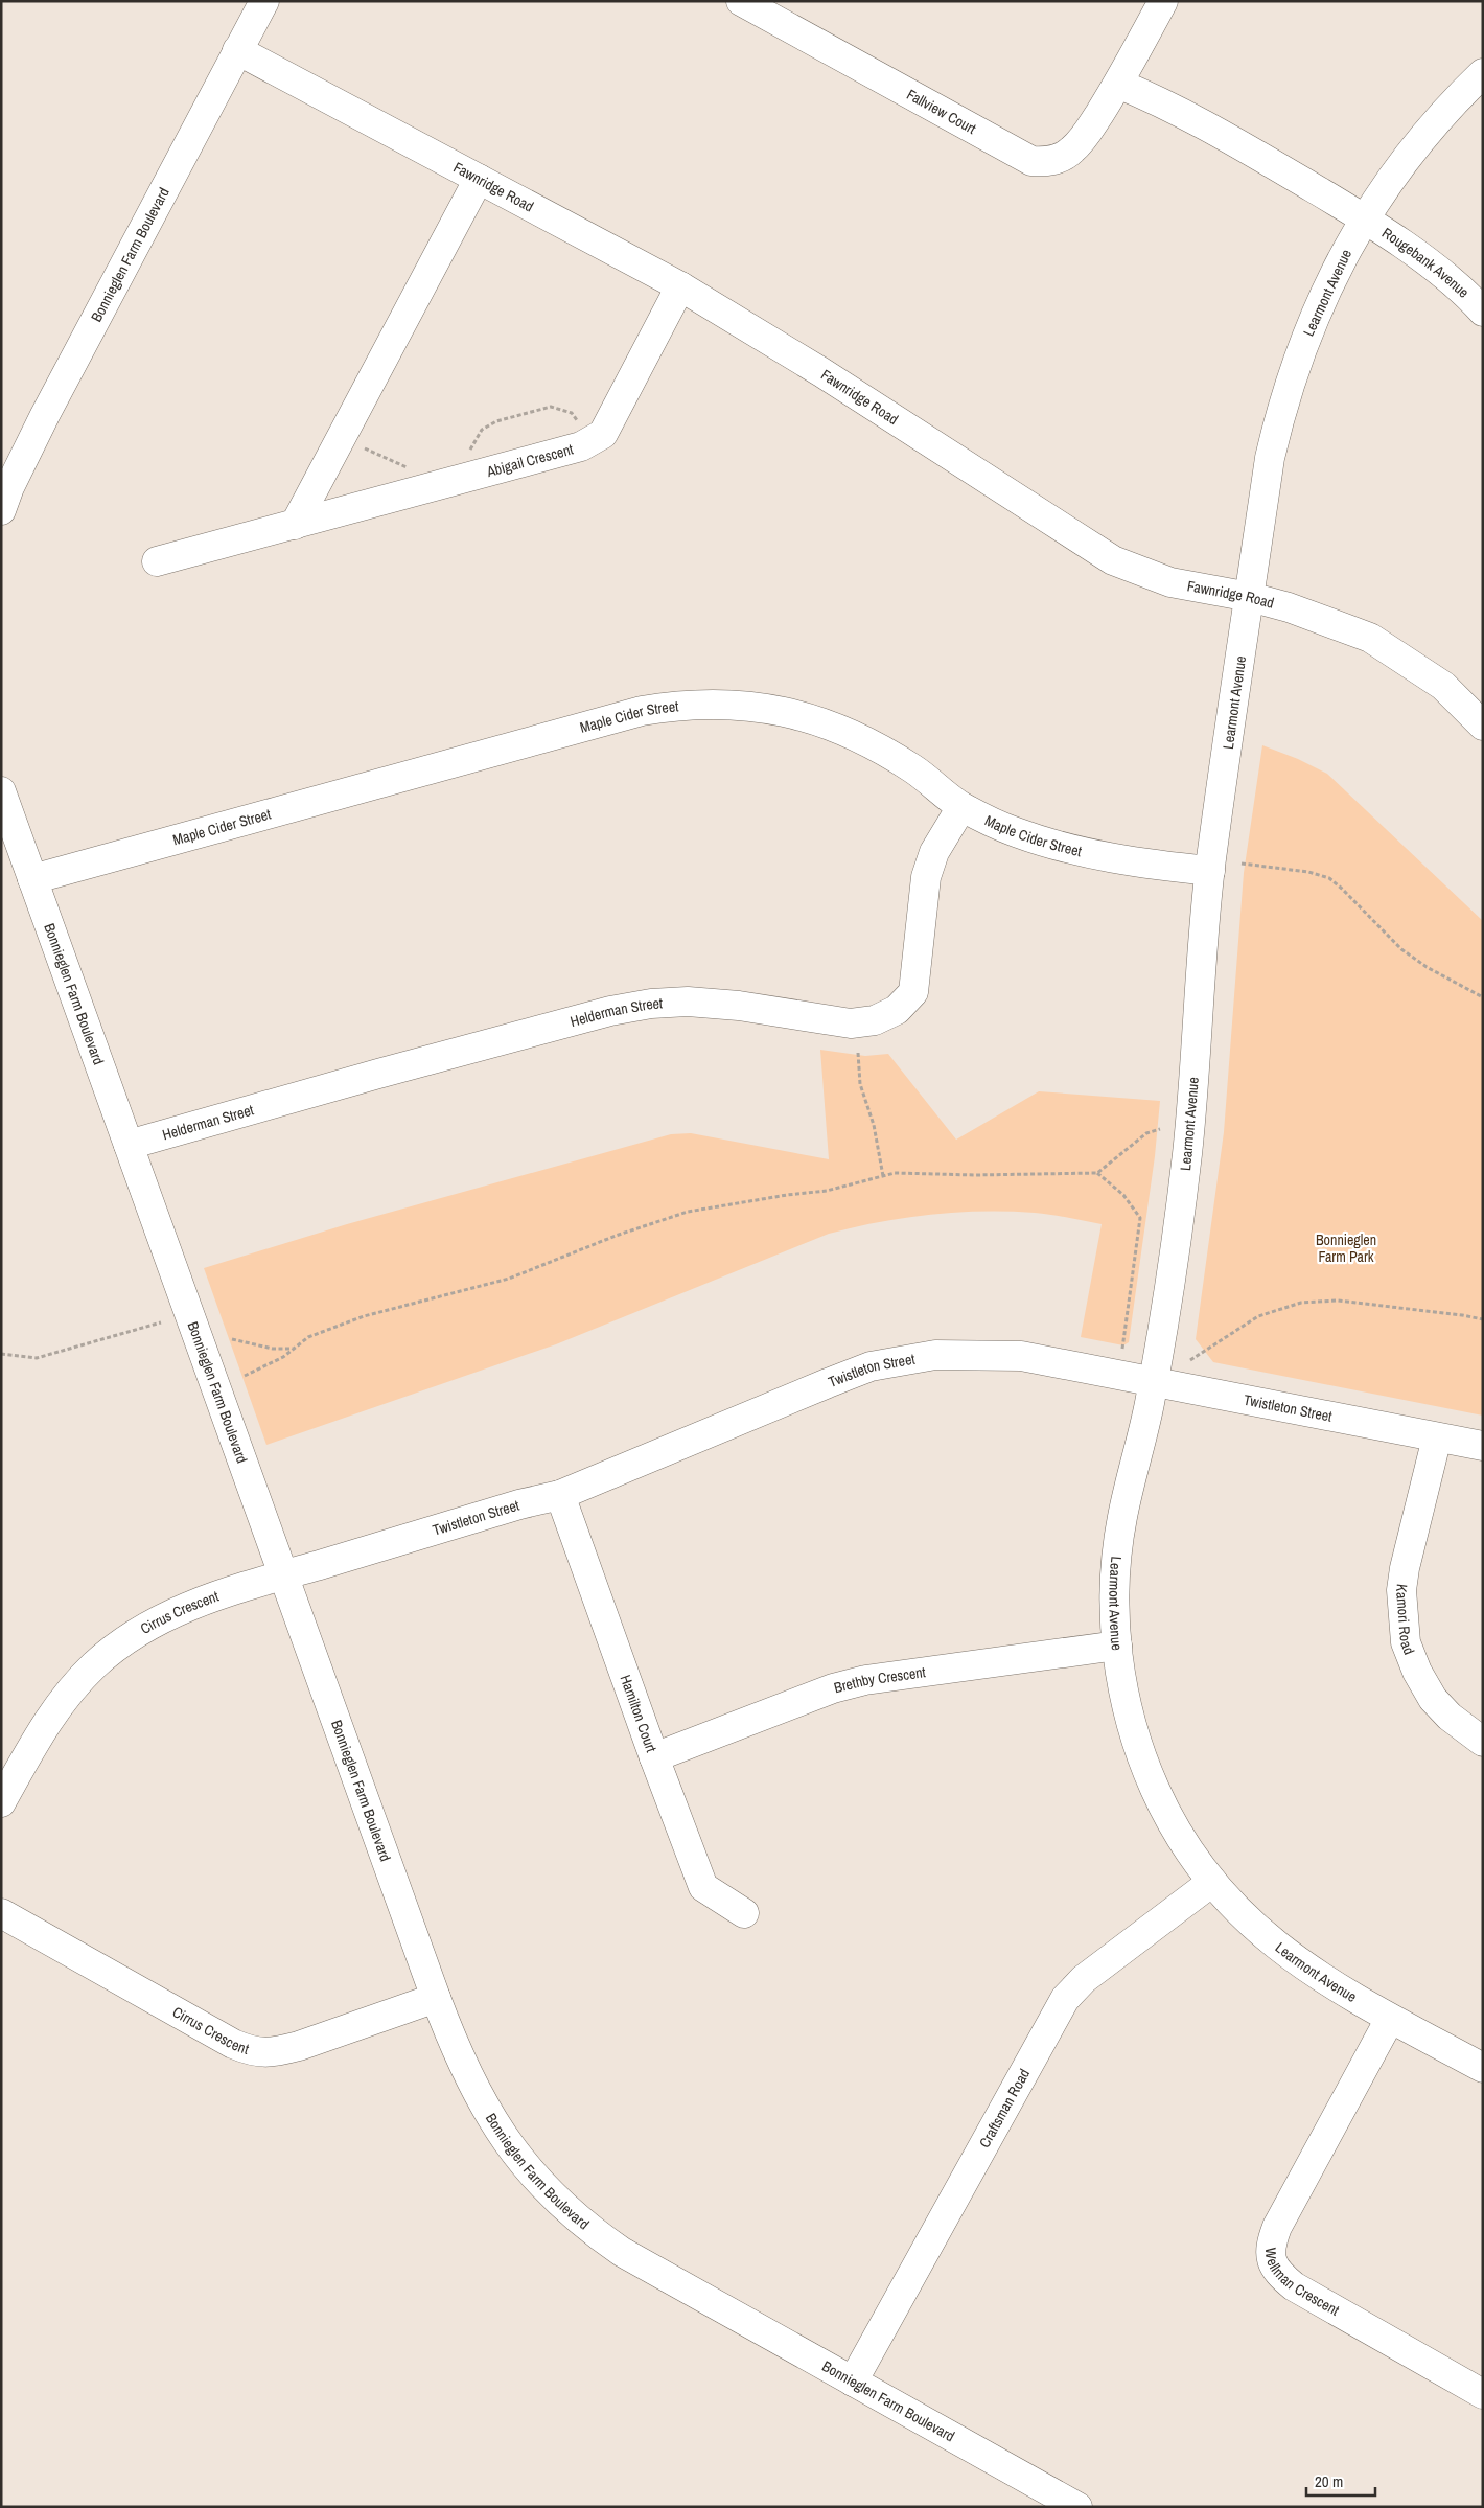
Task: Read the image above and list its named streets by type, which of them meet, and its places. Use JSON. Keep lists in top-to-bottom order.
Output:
{
  "streets": {
    "street": [
      "Fallview Court",
      "Fawnridge Road",
      "Bonnieglen Farm Boulevard",
      "Rougebank Avenue",
      "Learmont Avenue",
      "Abigail Crescent",
      "Maple Cider Street",
      "Helderman Street",
      "Twistleton Street",
      "Cirrus Crescent",
      "Kamori Road",
      "Brethby Crescent",
      "Hamilton Court",
      "Craftsman Road",
      "Wellman Crescent"
    ]
  },
  "crossings": [
    ["Fawnridge Road", "Bonnieglen Farm Boulevard"],
    ["Fawnridge Road", "Learmont Avenue"],
    ["Fawnridge Road", "Abigail Crescent"],
    ["Bonnieglen Farm Boulevard", "Maple Cider Street"],
    ["Bonnieglen Farm Boulevard", "Helderman Street"],
    ["Bonnieglen Farm Boulevard", "Twistleton Street"],
    ["Bonnieglen Farm Boulevard", "Cirrus Crescent"],
    ["Bonnieglen Farm Boulevard", "Craftsman Road"],
    ["Rougebank Avenue", "Learmont Avenue"],
    ["Learmont Avenue", "Maple Cider Street"],
    ["Learmont Avenue", "Twistleton Street"],
    ["Learmont Avenue", "Brethby Crescent"],
    ["Learmont Avenue", "Craftsman Road"],
    ["Learmont Avenue", "Wellman Crescent"],
    ["Maple Cider Street", "Helderman Street"],
    ["Twistleton Street", "Cirrus Crescent"],
    ["Twistleton Street", "Kamori Road"],
    ["Twistleton Street", "Hamilton Court"],
    ["Brethby Crescent", "Hamilton Court"]
  ],
  "parks": ["Bonnieglen Farm Park"],
  "scale_bar": "20 m"
}
